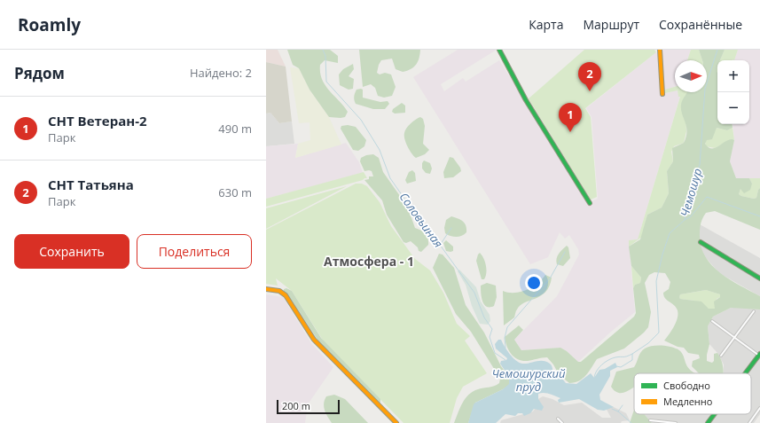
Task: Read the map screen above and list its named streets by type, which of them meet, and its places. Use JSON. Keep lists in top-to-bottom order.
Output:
{
  "districts": ["Атмосфера - 1"],
  "water": ["Чемошур", "Соловьиная", "Чемошурский пруд"],
  "legend": ["Свободно", "Медленно"],
  "scale_bar": "200 m",
  "north": "right",
  "page": {
    "header": "Roamly",
    "nav": ["Карта", "Маршрут", "Сохранённые"],
    "heading": ["Рядом", "Найдено: 2"],
    "map_buttons": ["+", "−"],
    "pins": ["2", "1"],
    "list": [
      {
        "mark": "1",
        "name": "СНТ Ветеран-2",
        "note": "Парк",
        "value": "490 m"
      },
      {
        "mark": "2",
        "name": "СНТ Татьяна",
        "note": "Парк",
        "value": "630 m"
      }
    ],
    "buttons": ["Сохранить", "Поделиться"],
    "scale": "200 m"
  }
}
